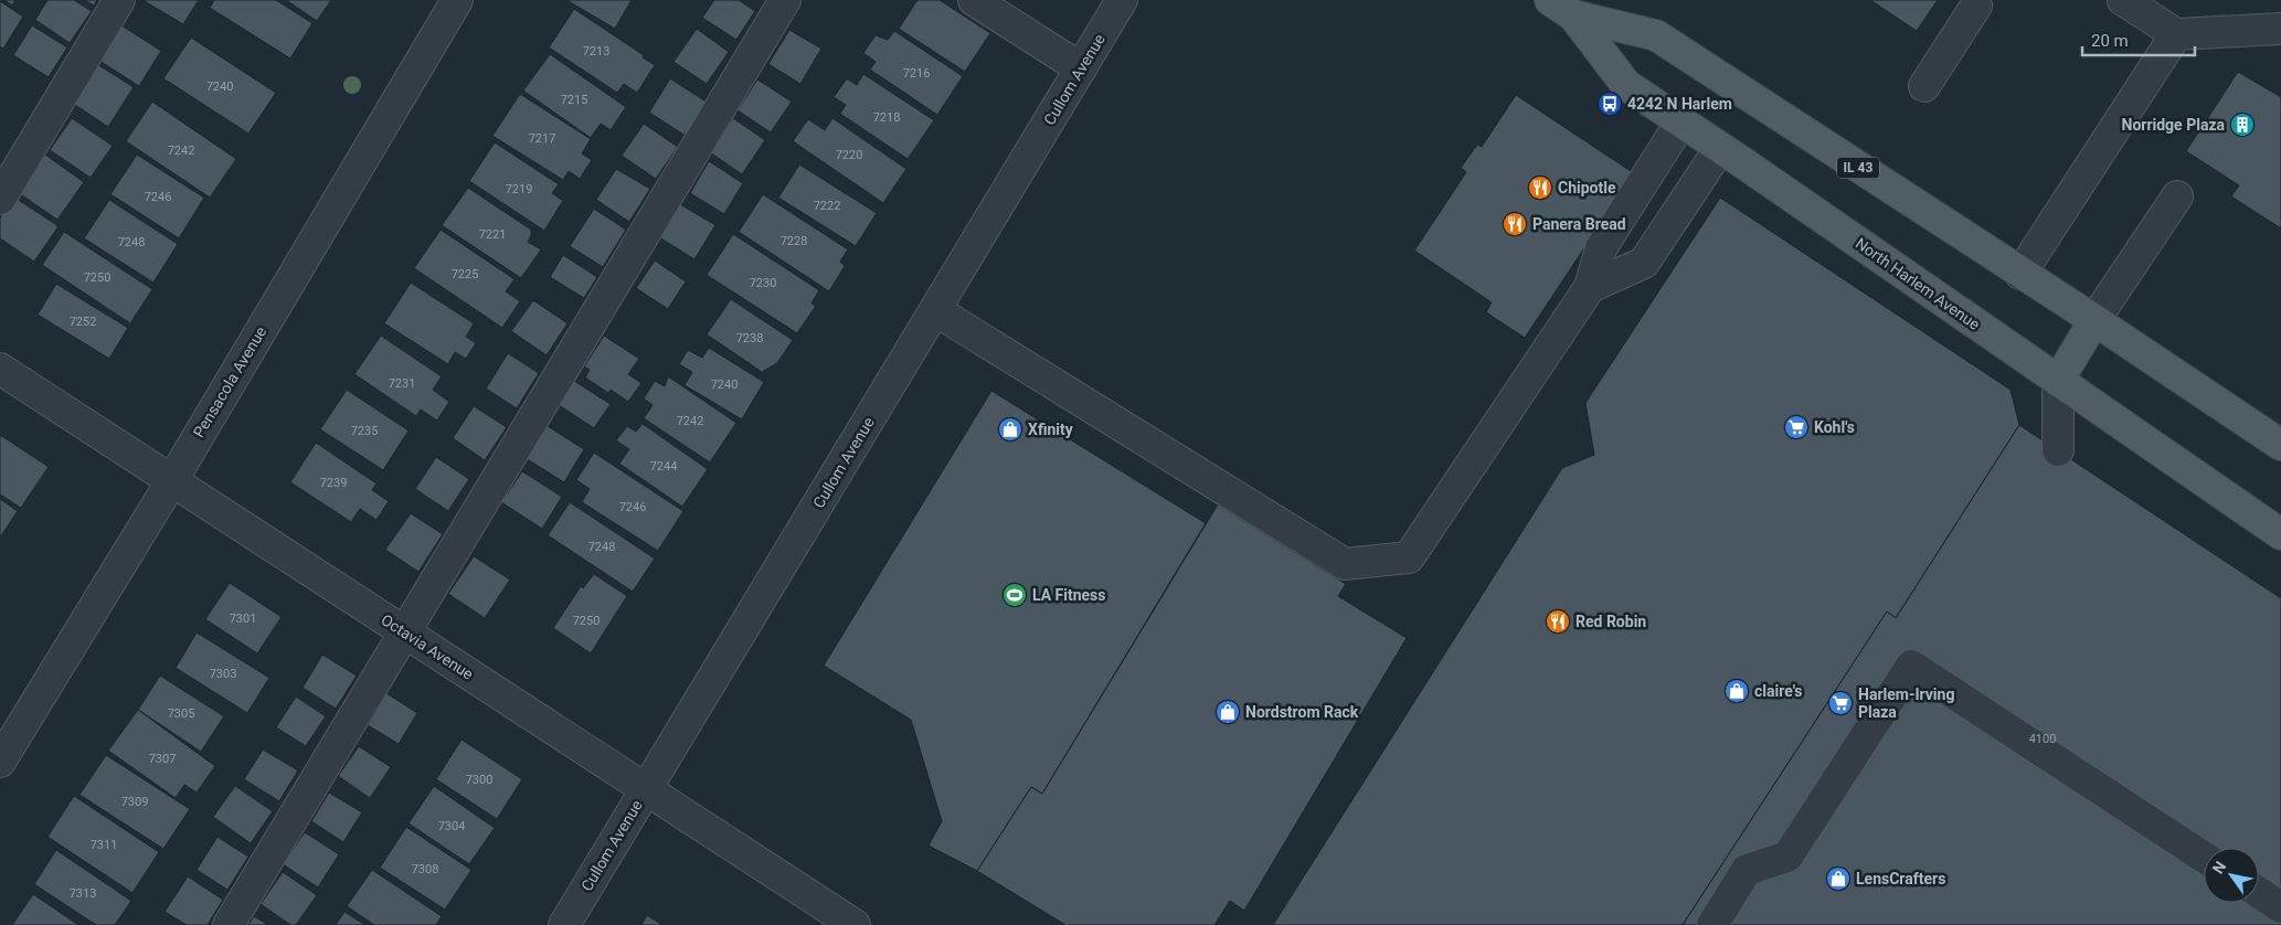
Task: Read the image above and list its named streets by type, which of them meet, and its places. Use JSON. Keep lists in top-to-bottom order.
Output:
{
  "streets": {
    "main road": ["IL 43", "North Harlem Avenue"],
    "street": ["Cullom Avenue", "Pensacola Avenue", "Octavia Avenue"]
  },
  "crossings": [
    ["Cullom Avenue", "Octavia Avenue"],
    ["Pensacola Avenue", "Octavia Avenue"]
  ],
  "places": {
    "bus stop": ["4242 N Harlem"],
    "building": ["Norridge Plaza"],
    "restaurant": ["Chipotle", "Panera Bread", "Red Robin"],
    "supermarket": ["Kohl's", "Harlem-Irving Plaza"],
    "shop": [
      "Xfinity",
      "claire's",
      "Nordstrom Rack",
      "LensCrafters"
    ],
    "sports": ["LA Fitness"]
  },
  "house_numbers": [
    "7213",
    "7216",
    "7240",
    "7215",
    "7218",
    "7217",
    "7242",
    "7220",
    "7219",
    "7246",
    "7222",
    "7221",
    "7228",
    "7248",
    "7225",
    "7250",
    "7230",
    "7252",
    "7238",
    "7231",
    "7240",
    "7242",
    "7235",
    "7244",
    "7239",
    "7246",
    "7248",
    "7301",
    "7250",
    "7303",
    "7305",
    "4100",
    "7307",
    "7300",
    "7309",
    "7304",
    "7311",
    "7308",
    "7313"
  ],
  "scale_bar": "20 m",
  "north": "top left"
}
